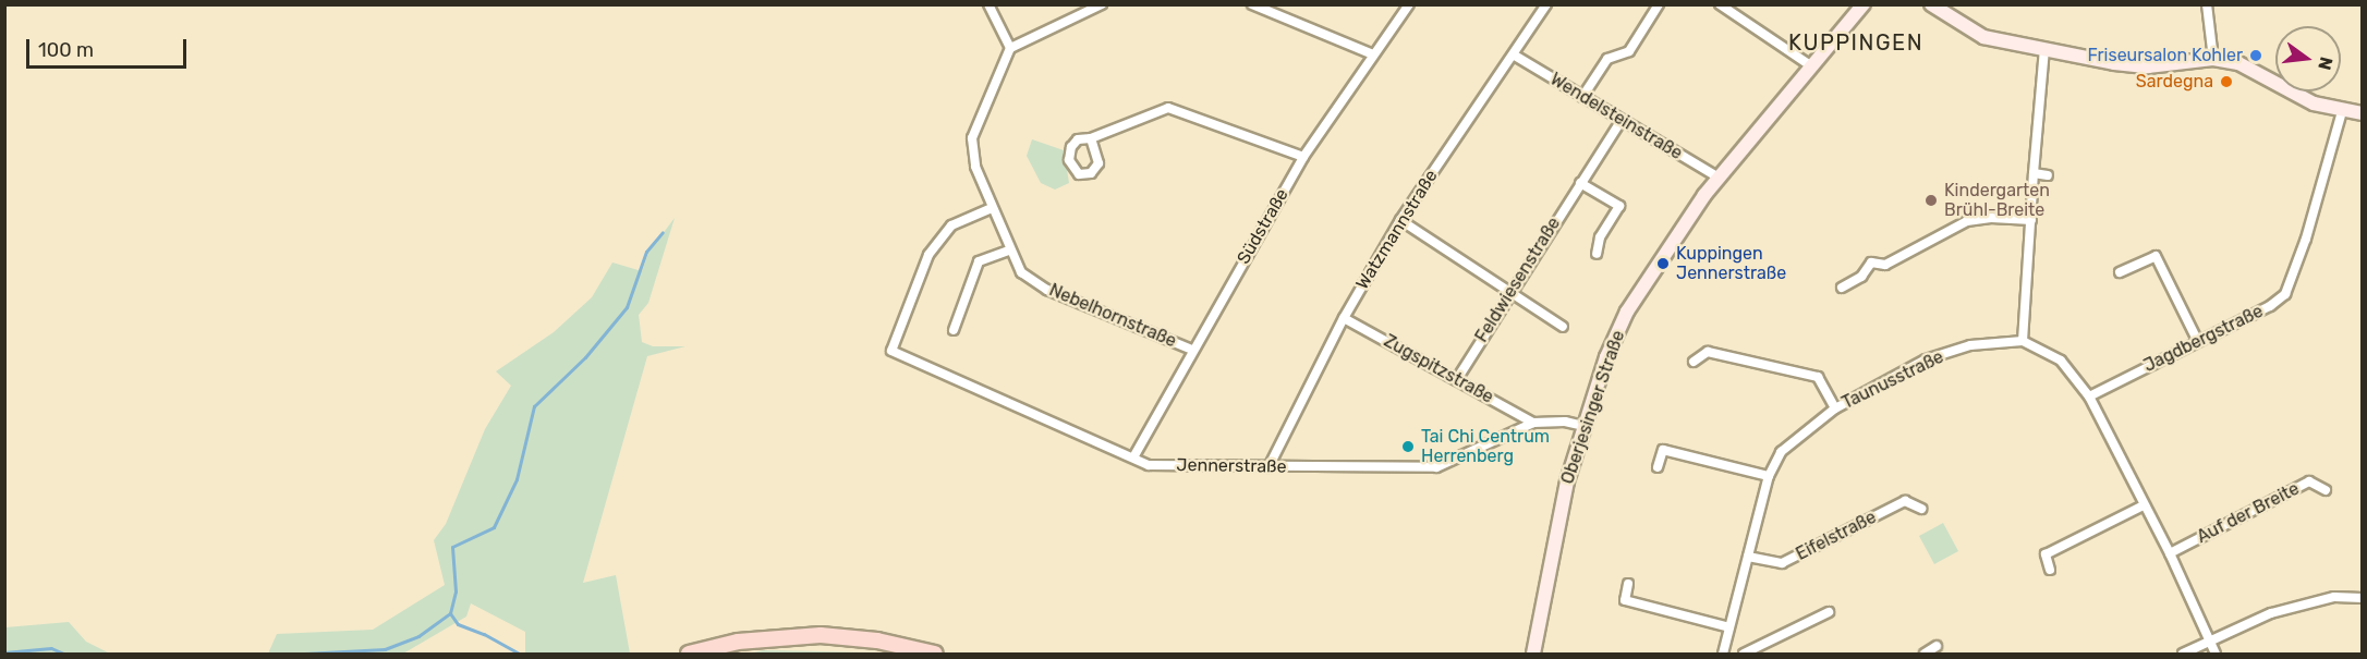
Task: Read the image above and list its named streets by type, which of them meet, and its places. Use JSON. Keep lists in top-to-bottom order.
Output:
{
  "streets": {
    "main road": ["Oberjesinger Straße"],
    "street": [
      "Wendelsteinstraße",
      "Südstraße",
      "Watzmannstraße",
      "Feldwiesenstraße",
      "Nebelhornstraße",
      "Jagdbergstraße",
      "Zugspitzstraße",
      "Taunusstraße",
      "Jennerstraße",
      "Auf der Breite",
      "Eifelstraße"
    ]
  },
  "crossings": [
    ["Wendelsteinstraße", "Watzmannstraße"],
    ["Wendelsteinstraße", "Feldwiesenstraße"],
    ["Wendelsteinstraße", "Oberjesinger Straße"],
    ["Südstraße", "Nebelhornstraße"],
    ["Südstraße", "Jennerstraße"],
    ["Watzmannstraße", "Zugspitzstraße"],
    ["Watzmannstraße", "Jennerstraße"],
    ["Feldwiesenstraße", "Zugspitzstraße"],
    ["Nebelhornstraße", "Jennerstraße"],
    ["Zugspitzstraße", "Jennerstraße"],
    ["Taunusstraße", "Eifelstraße"],
    ["Oberjesinger Straße", "Jennerstraße"]
  ],
  "districts": ["KUPPINGEN"],
  "places": [
    "Friseursalon Kohler",
    "Sardegna",
    "Kindergarten Brühl-Breite",
    "Kuppingen Jennerstraße",
    "Tai Chi Centrum Herrenberg"
  ],
  "scale_bar": "100 m",
  "north": "right"
}
